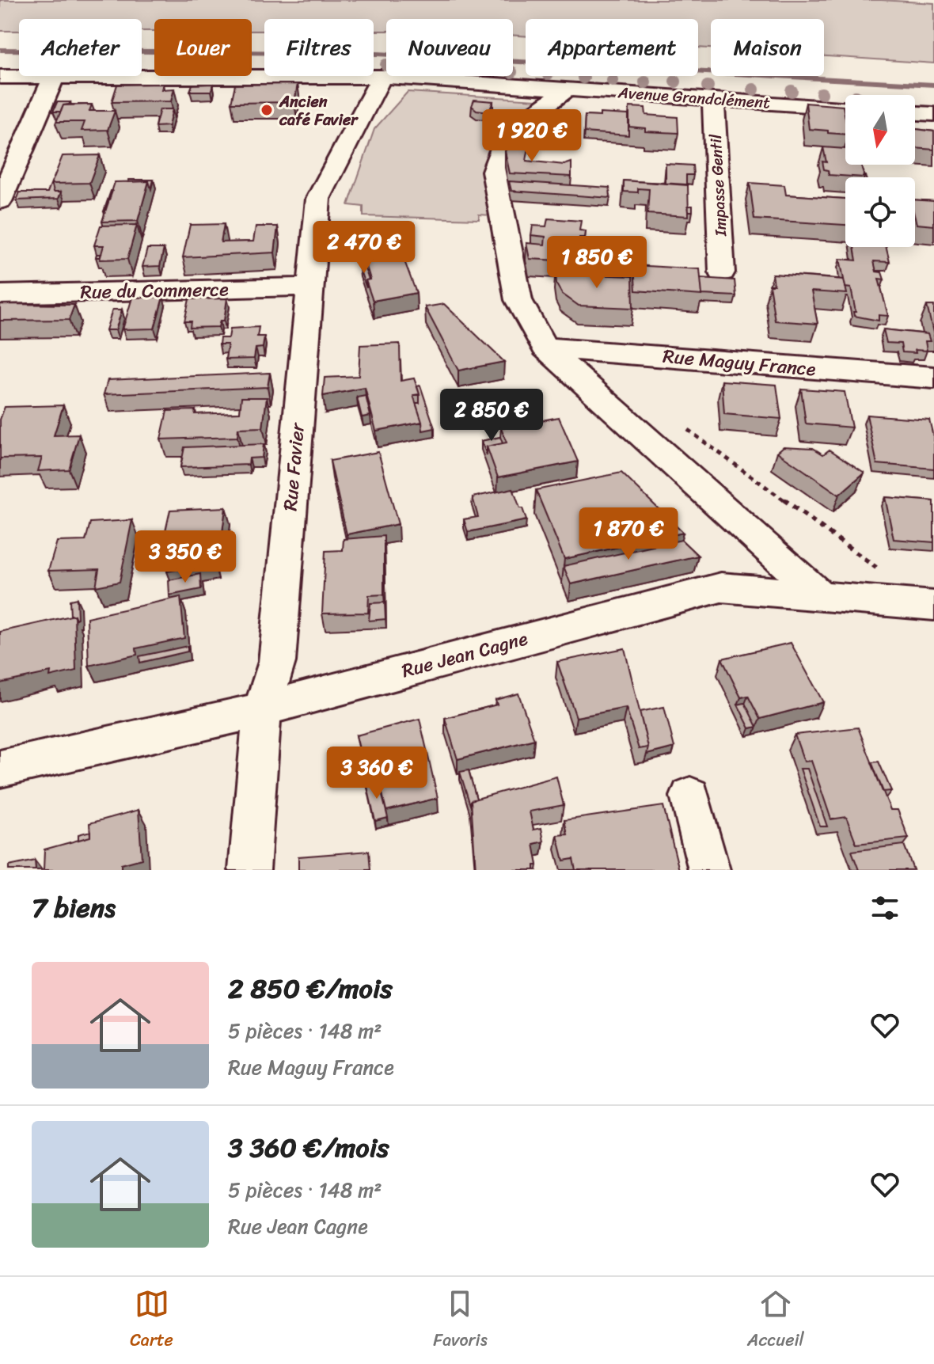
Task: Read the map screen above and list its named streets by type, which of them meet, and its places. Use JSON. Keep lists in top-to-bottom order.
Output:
{
  "streets": {
    "street": [
      "Avenue Grandclément",
      "Impasse Gentil",
      "Rue du Commerce",
      "Rue Maguy France",
      "Rue Favier",
      "Rue Jean Cagne"
    ]
  },
  "crossings": [
    ["Avenue Grandclément", "Impasse Gentil"],
    ["Avenue Grandclément", "Rue Favier"],
    ["Rue du Commerce", "Rue Favier"],
    ["Rue Favier", "Rue Jean Cagne"]
  ],
  "places": ["Ancien café Favier"],
  "north": "bottom",
  "page": {
    "chip": [
      "Acheter",
      "Louer",
      "Filtres",
      "Nouveau",
      "Appartement",
      "Maison"
    ],
    "price": [
      "1 920 €",
      "2 470 €",
      "1 850 €",
      "2 850 €",
      "1 870 €",
      "3 350 €",
      "3 360 €"
    ],
    "heading": "7 biens",
    "list": [
      {
        "name": "2 850 €/mois",
        "note": "5 pièces · 148 m² · Rue Maguy France"
      },
      {
        "name": "3 360 €/mois",
        "note": "5 pièces · 148 m² · Rue Jean Cagne"
      }
    ],
    "tabs": ["Carte", "Favoris", "Accueil"]
  }
}
